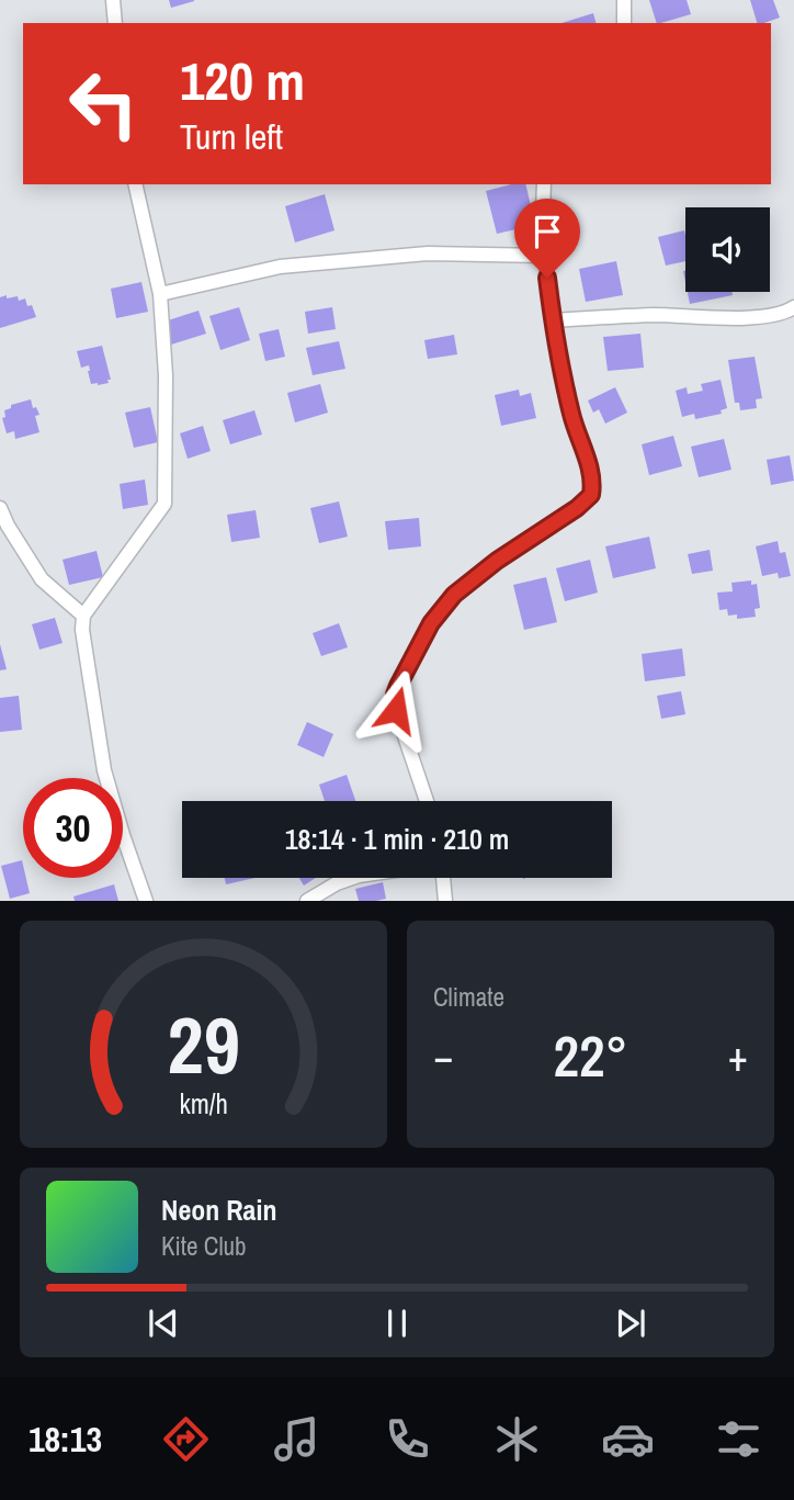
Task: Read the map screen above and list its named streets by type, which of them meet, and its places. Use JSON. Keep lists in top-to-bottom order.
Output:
{
  "page": {
    "turn": ["120 m", "Turn left"],
    "limit": "30",
    "trip": "18:14 · 1 min · 210 m",
    "tile": "Climate",
    "heat": ["−", "22°", "+"],
    "song": ["Neon Rain", "Kite Club"],
    "tabs": "18:13",
    "gauge": ["29", "km/h"]
  }
}
